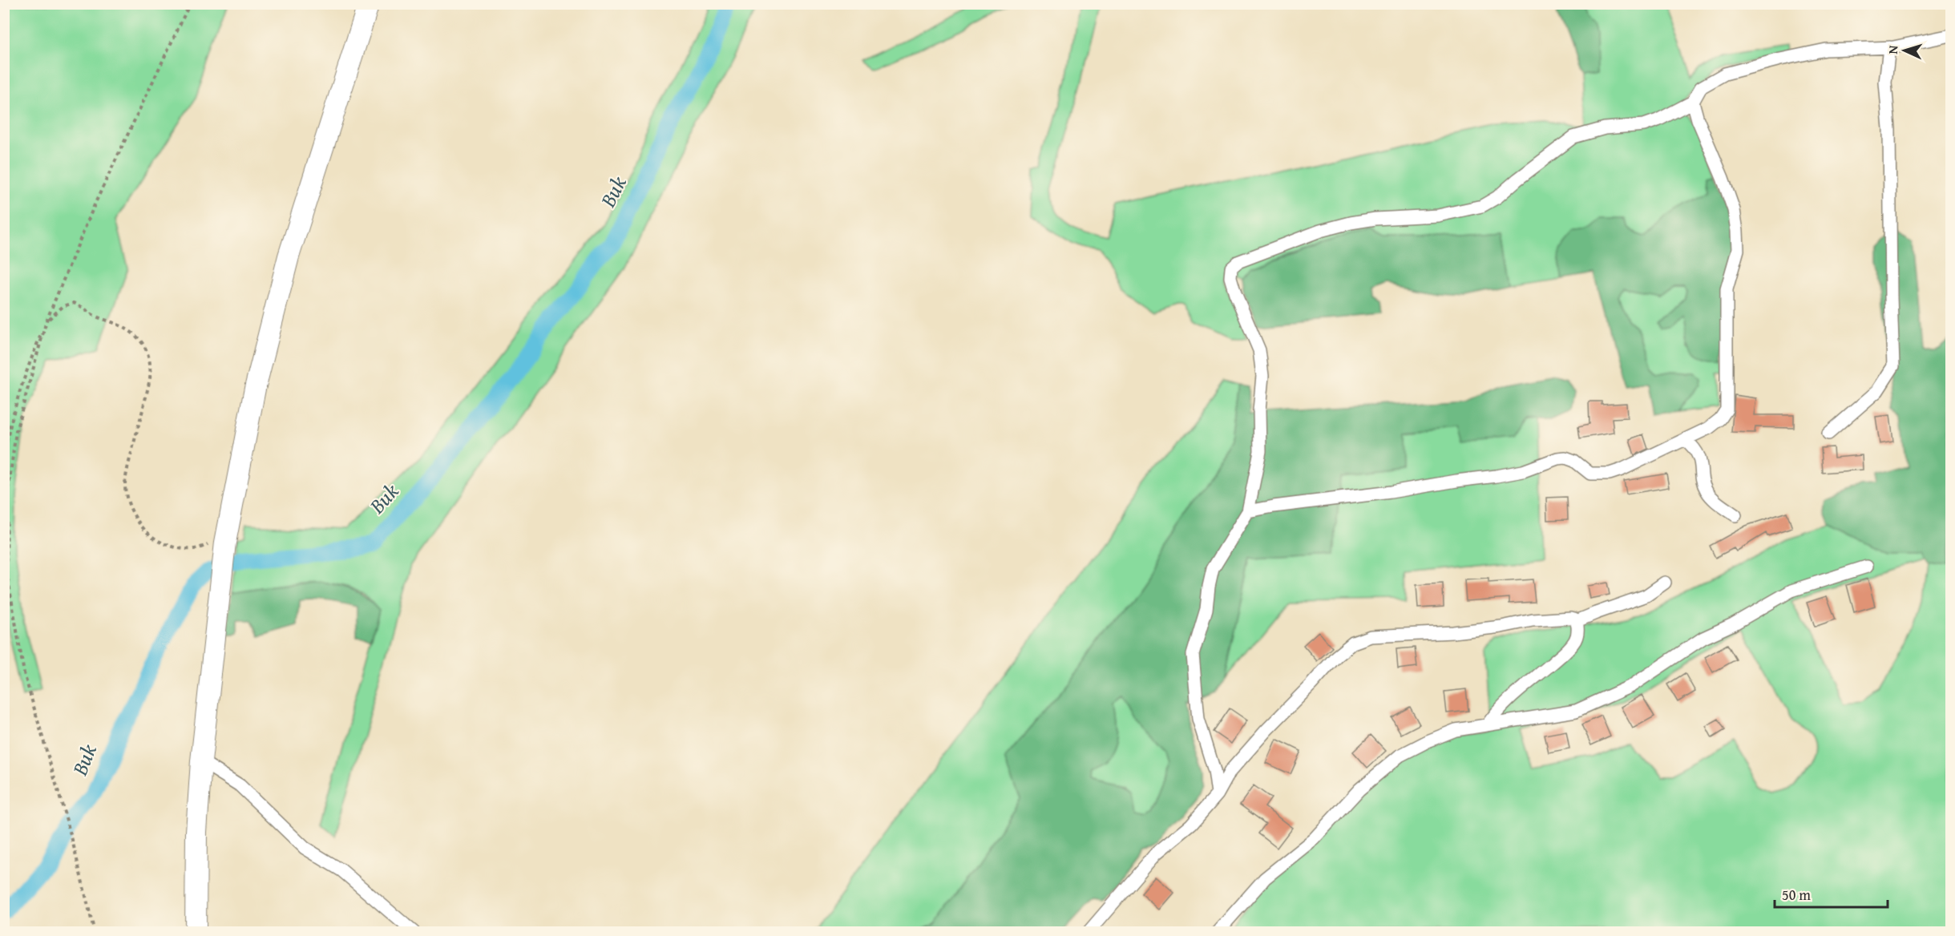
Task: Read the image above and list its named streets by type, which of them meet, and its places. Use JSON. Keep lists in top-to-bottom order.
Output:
{
  "water": ["Buk"],
  "scale_bar": "50 m",
  "north": "left"
}
